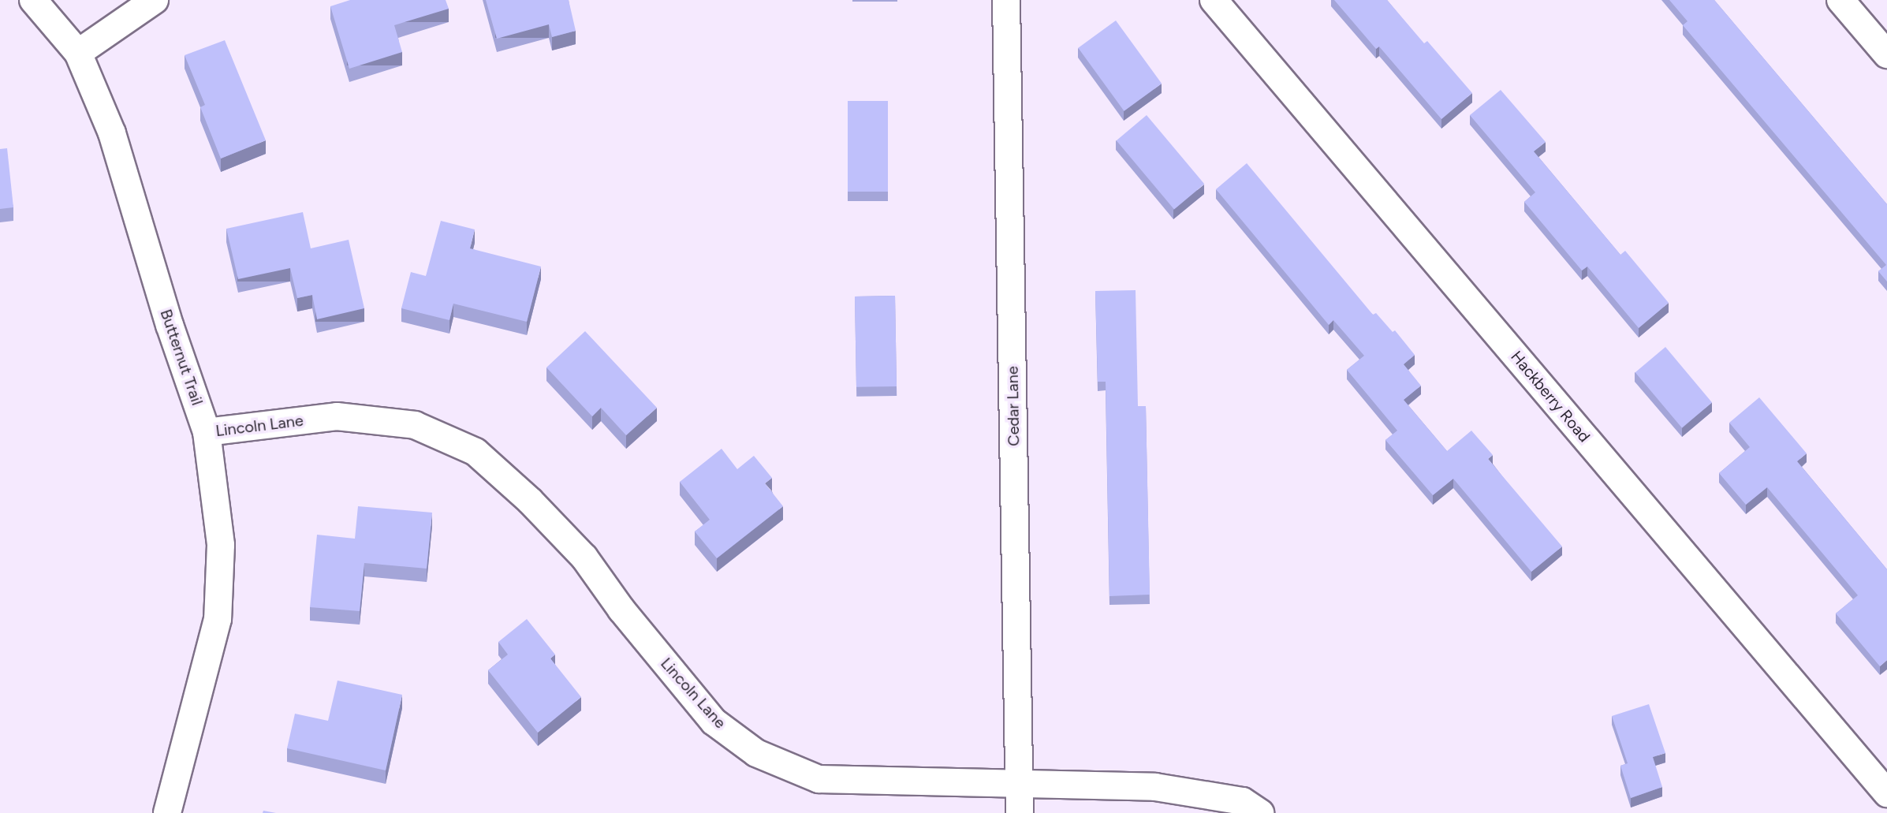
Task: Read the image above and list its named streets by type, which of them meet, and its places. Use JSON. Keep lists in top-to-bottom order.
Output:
{
  "streets": {
    "street": [
      "Butternut Trail",
      "Hackberry Road",
      "Cedar Lane",
      "Lincoln Lane"
    ]
  },
  "crossings": [
    ["Butternut Trail", "Lincoln Lane"],
    ["Cedar Lane", "Lincoln Lane"]
  ]
}
